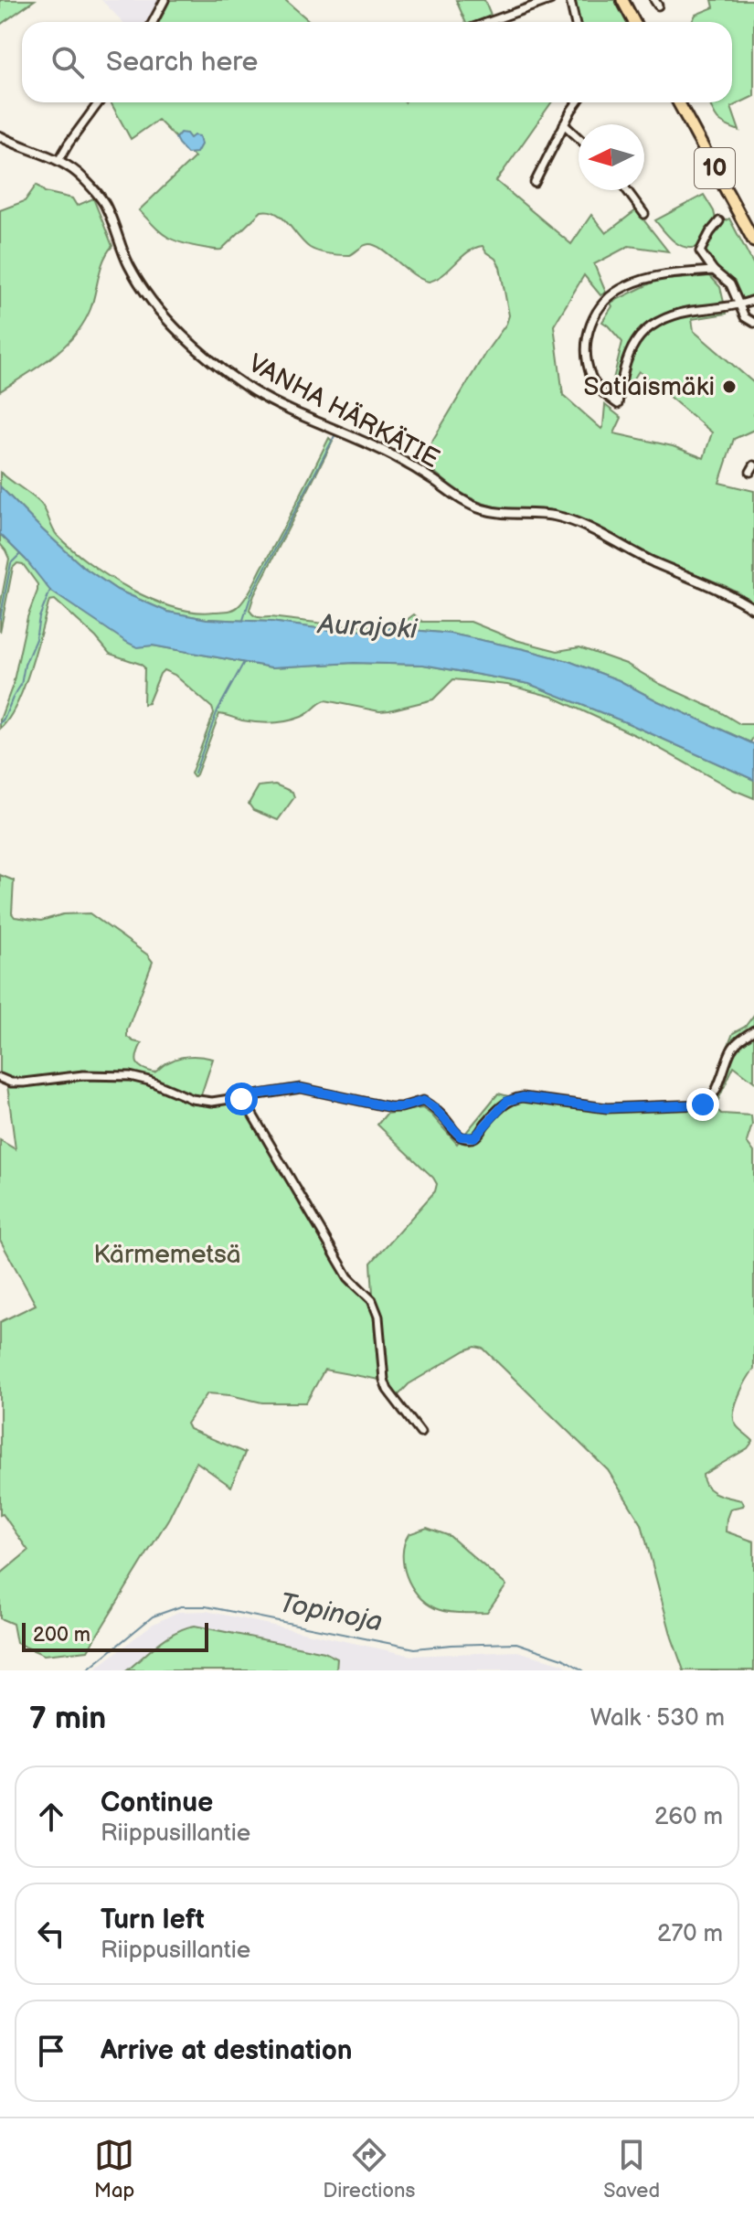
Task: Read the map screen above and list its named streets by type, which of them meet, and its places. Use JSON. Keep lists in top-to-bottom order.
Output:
{
  "streets": {
    "highway": ["10"],
    "street": ["VANHA HÄRKÄTIE"]
  },
  "water": ["Aurajoki", "Topinoja"],
  "parks": ["Kärmemetsä"],
  "places": ["Satiaismäki"],
  "scale_bar": "200 m",
  "north": "left",
  "page": {
    "search": "Search here",
    "scale": "200 m",
    "heading": ["7 min", "Walk · 530 m"],
    "list": [
      ["Continue", "Riippusillantie", "260 m"],
      ["Turn left", "Riippusillantie", "270 m"],
      "Arrive at destination"
    ],
    "nav": ["Map", "Directions", "Saved"]
  }
}
